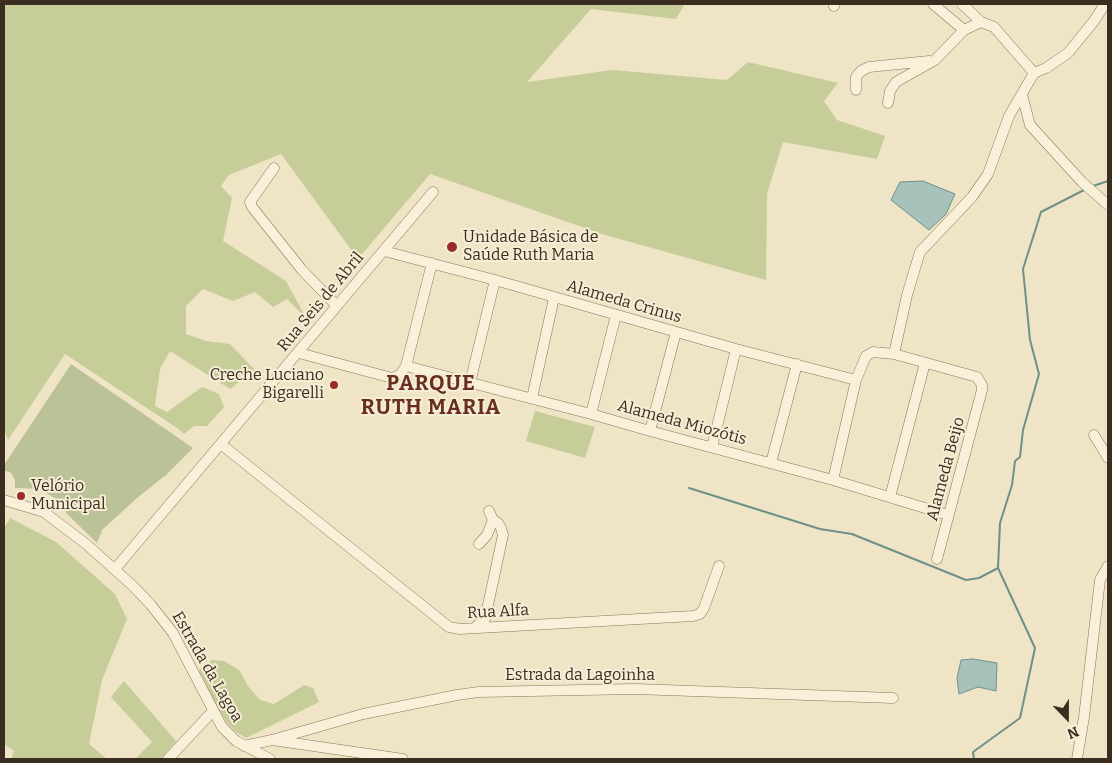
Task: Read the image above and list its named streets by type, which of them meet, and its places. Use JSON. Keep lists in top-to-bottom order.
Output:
{
  "streets": {
    "street": [
      "Rua Seis de Abril",
      "Alameda Crinus",
      "Alameda Miozótis",
      "Alameda Beijo",
      "Rua Alfa",
      "Estrada da Lagoa",
      "Estrada da Lagoinha"
    ]
  },
  "crossings": [
    ["Rua Seis de Abril", "Alameda Crinus"],
    ["Rua Seis de Abril", "Rua Alfa"],
    ["Rua Seis de Abril", "Estrada da Lagoa"],
    ["Alameda Miozótis", "Alameda Beijo"],
    ["Estrada da Lagoa", "Estrada da Lagoinha"]
  ],
  "districts": ["PARQUE RUTH MARIA"],
  "places": ["Unidade Básica de Saúde Ruth Maria", "Creche Luciano Bigarelli", "Velório Municipal"],
  "north": "bottom"
}
